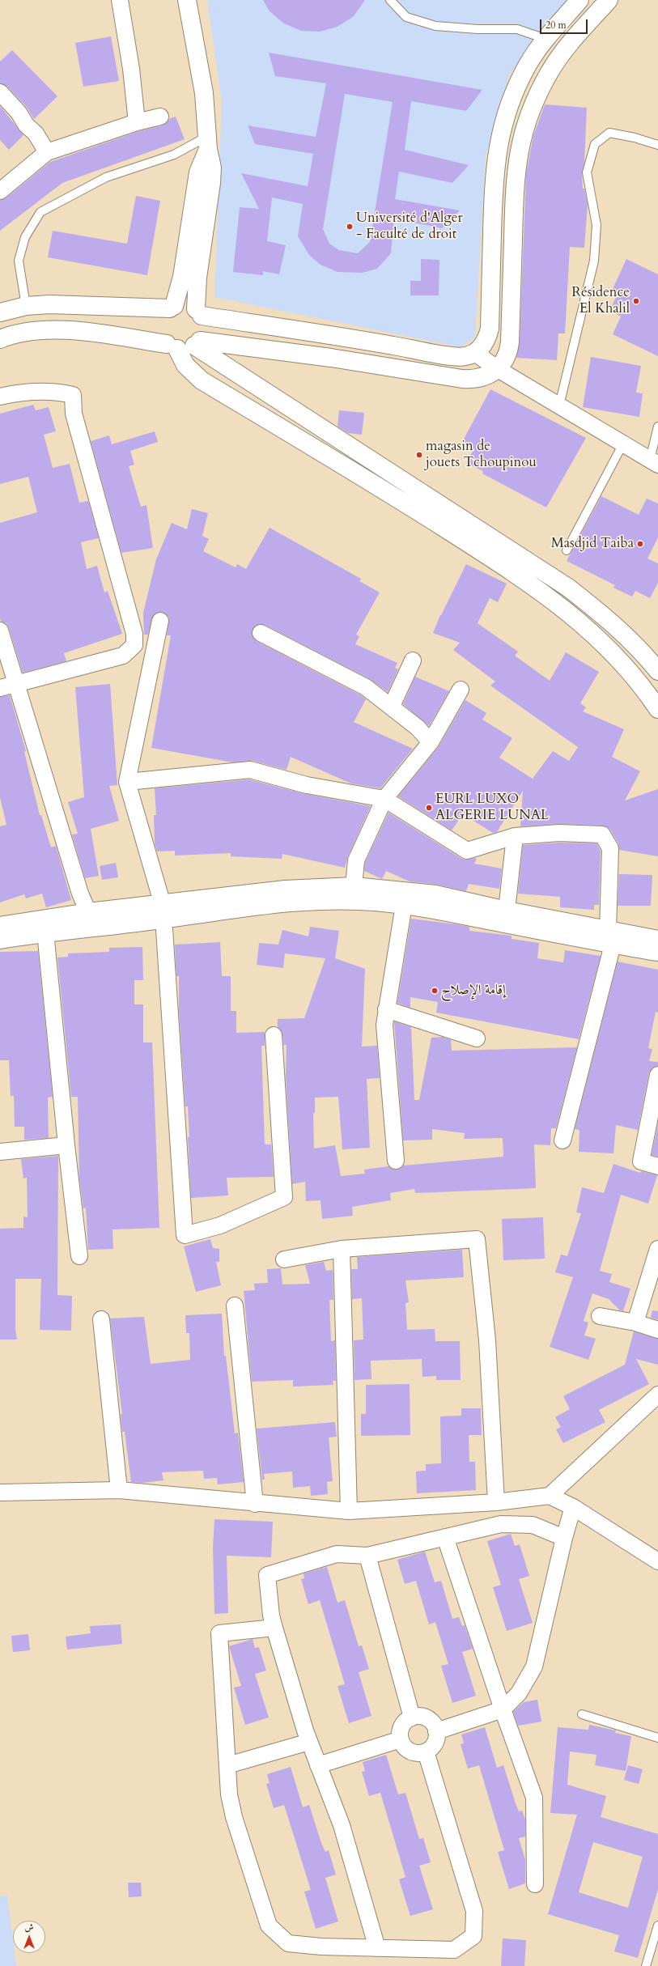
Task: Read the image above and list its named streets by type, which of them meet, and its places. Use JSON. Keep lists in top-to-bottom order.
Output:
{
  "places": [
    "Université d'Alger - Faculté de droit",
    "Résidence El Khalil",
    "magasin de jouets Tchoupinou",
    "Masdjid Taiba",
    "EURL LUXO ALGERIE LUNAL",
    "إقامة الإصلاح"
  ],
  "scale_bar": "20 m",
  "north": "top"
}
